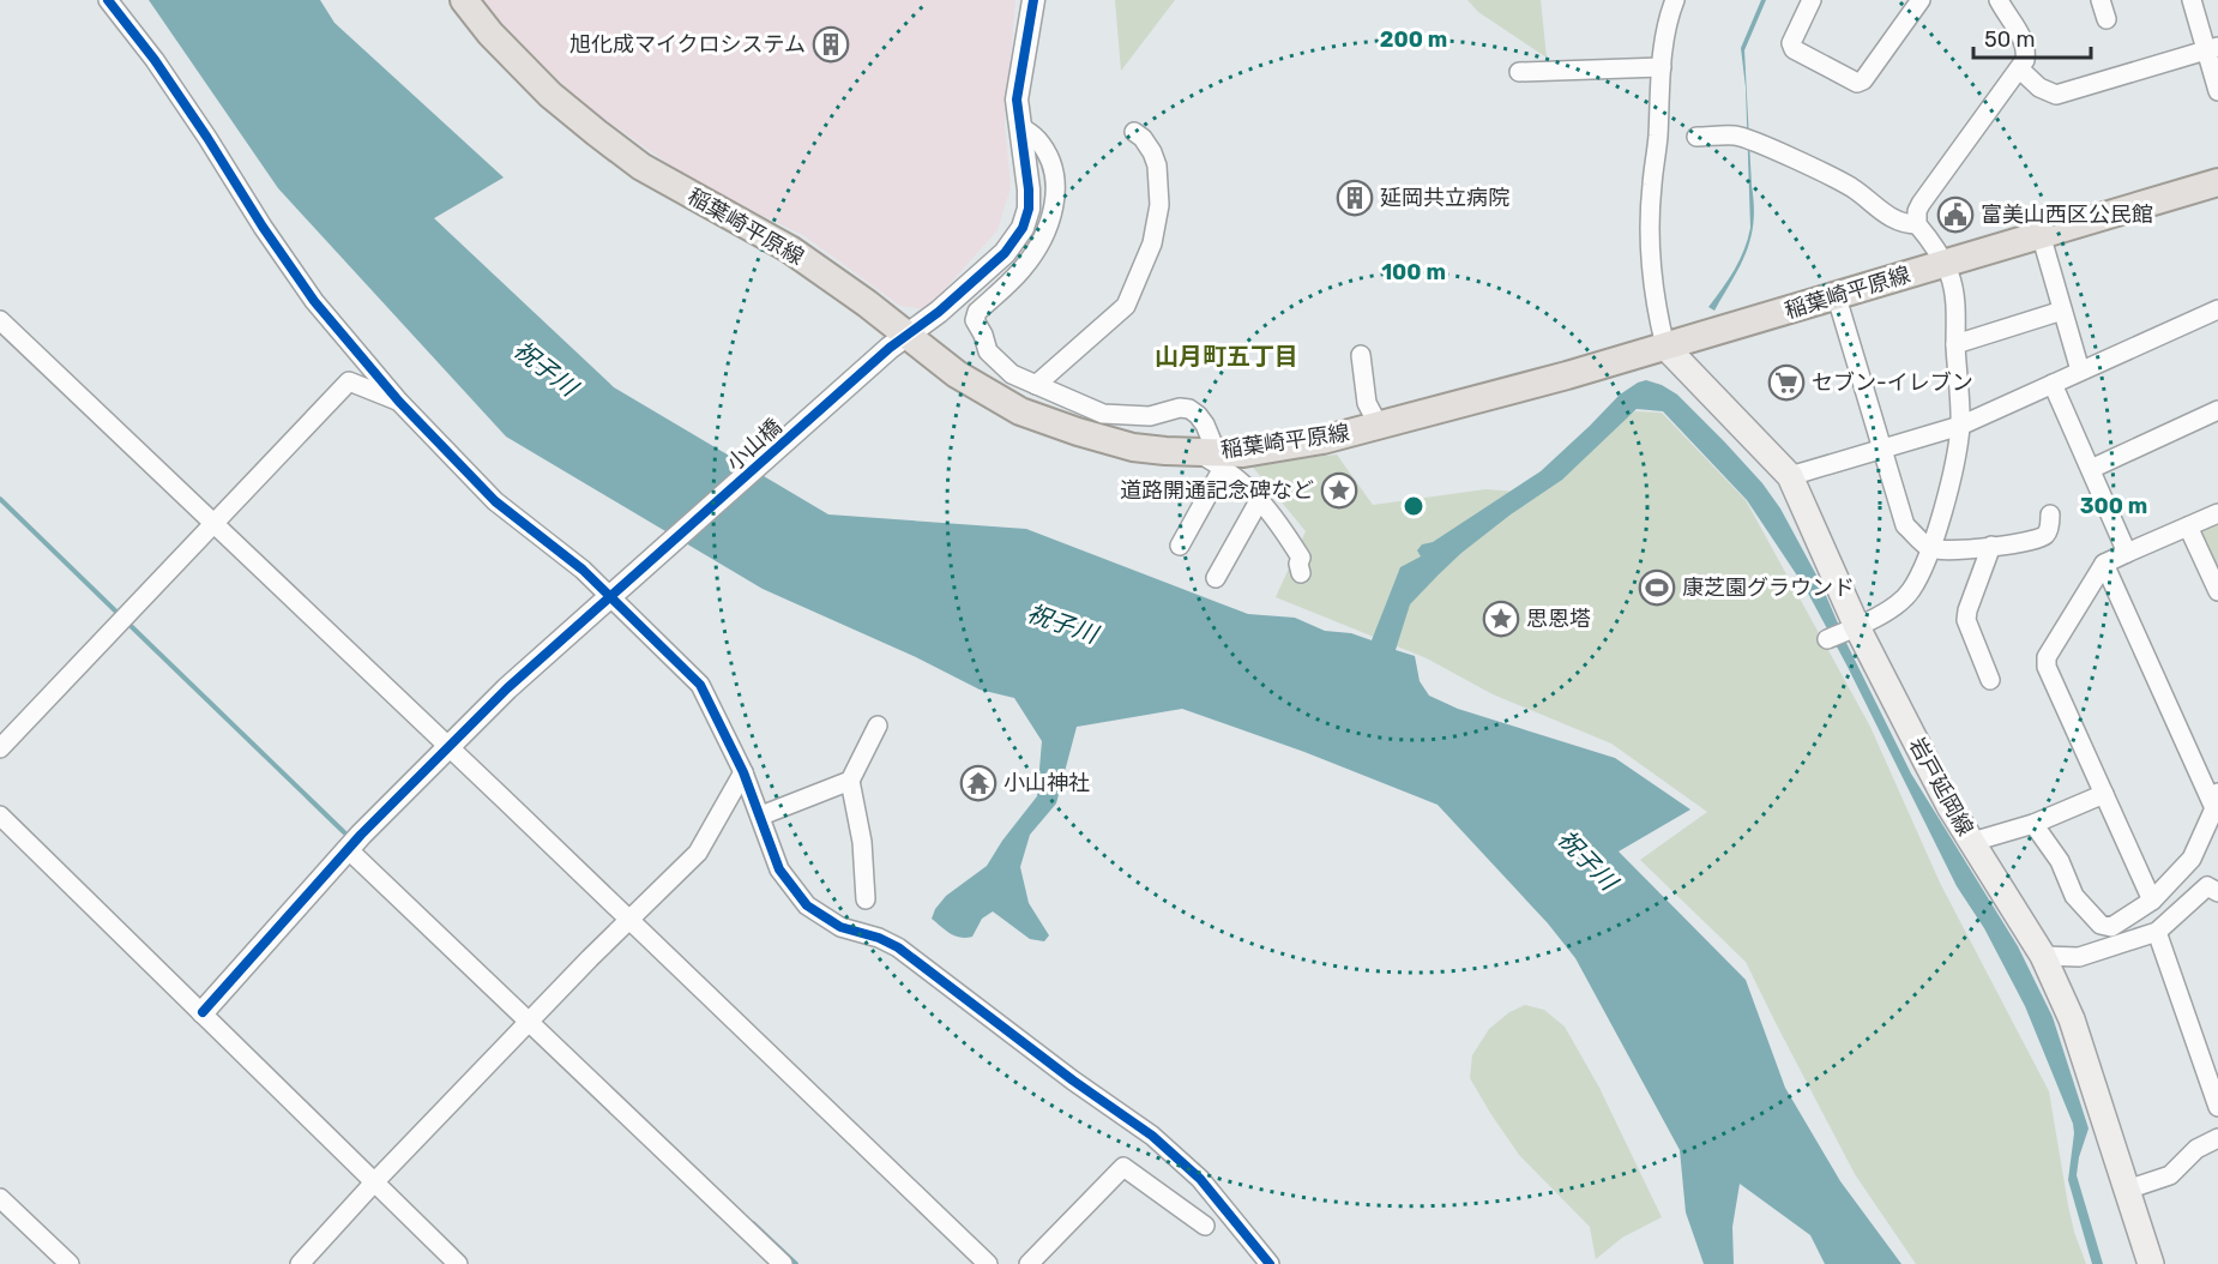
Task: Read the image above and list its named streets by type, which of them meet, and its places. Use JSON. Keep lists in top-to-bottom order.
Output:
{
  "streets": {
    "main road": ["稲葉崎平原線", "岩戸延岡線"],
    "street": ["小山橋"]
  },
  "crossings": [
    ["稲葉崎平原線", "小山橋"],
    ["稲葉崎平原線", "岩戸延岡線"]
  ],
  "districts": ["山月町五丁目"],
  "water": ["祝子川"],
  "places": {
    "building": ["旭化成マイクロシステム", "延岡共立病院"],
    "public building": ["富美山西区公民館"],
    "supermarket": ["セブン-イレブン"],
    "place": ["道路開通記念碑など", "思恩塔"],
    "sports": ["康芝園グラウンド"],
    "temple": ["小山神社"]
  },
  "scale_bar": "50 m",
  "rings": ["200 m", "100 m", "300 m"]
}
